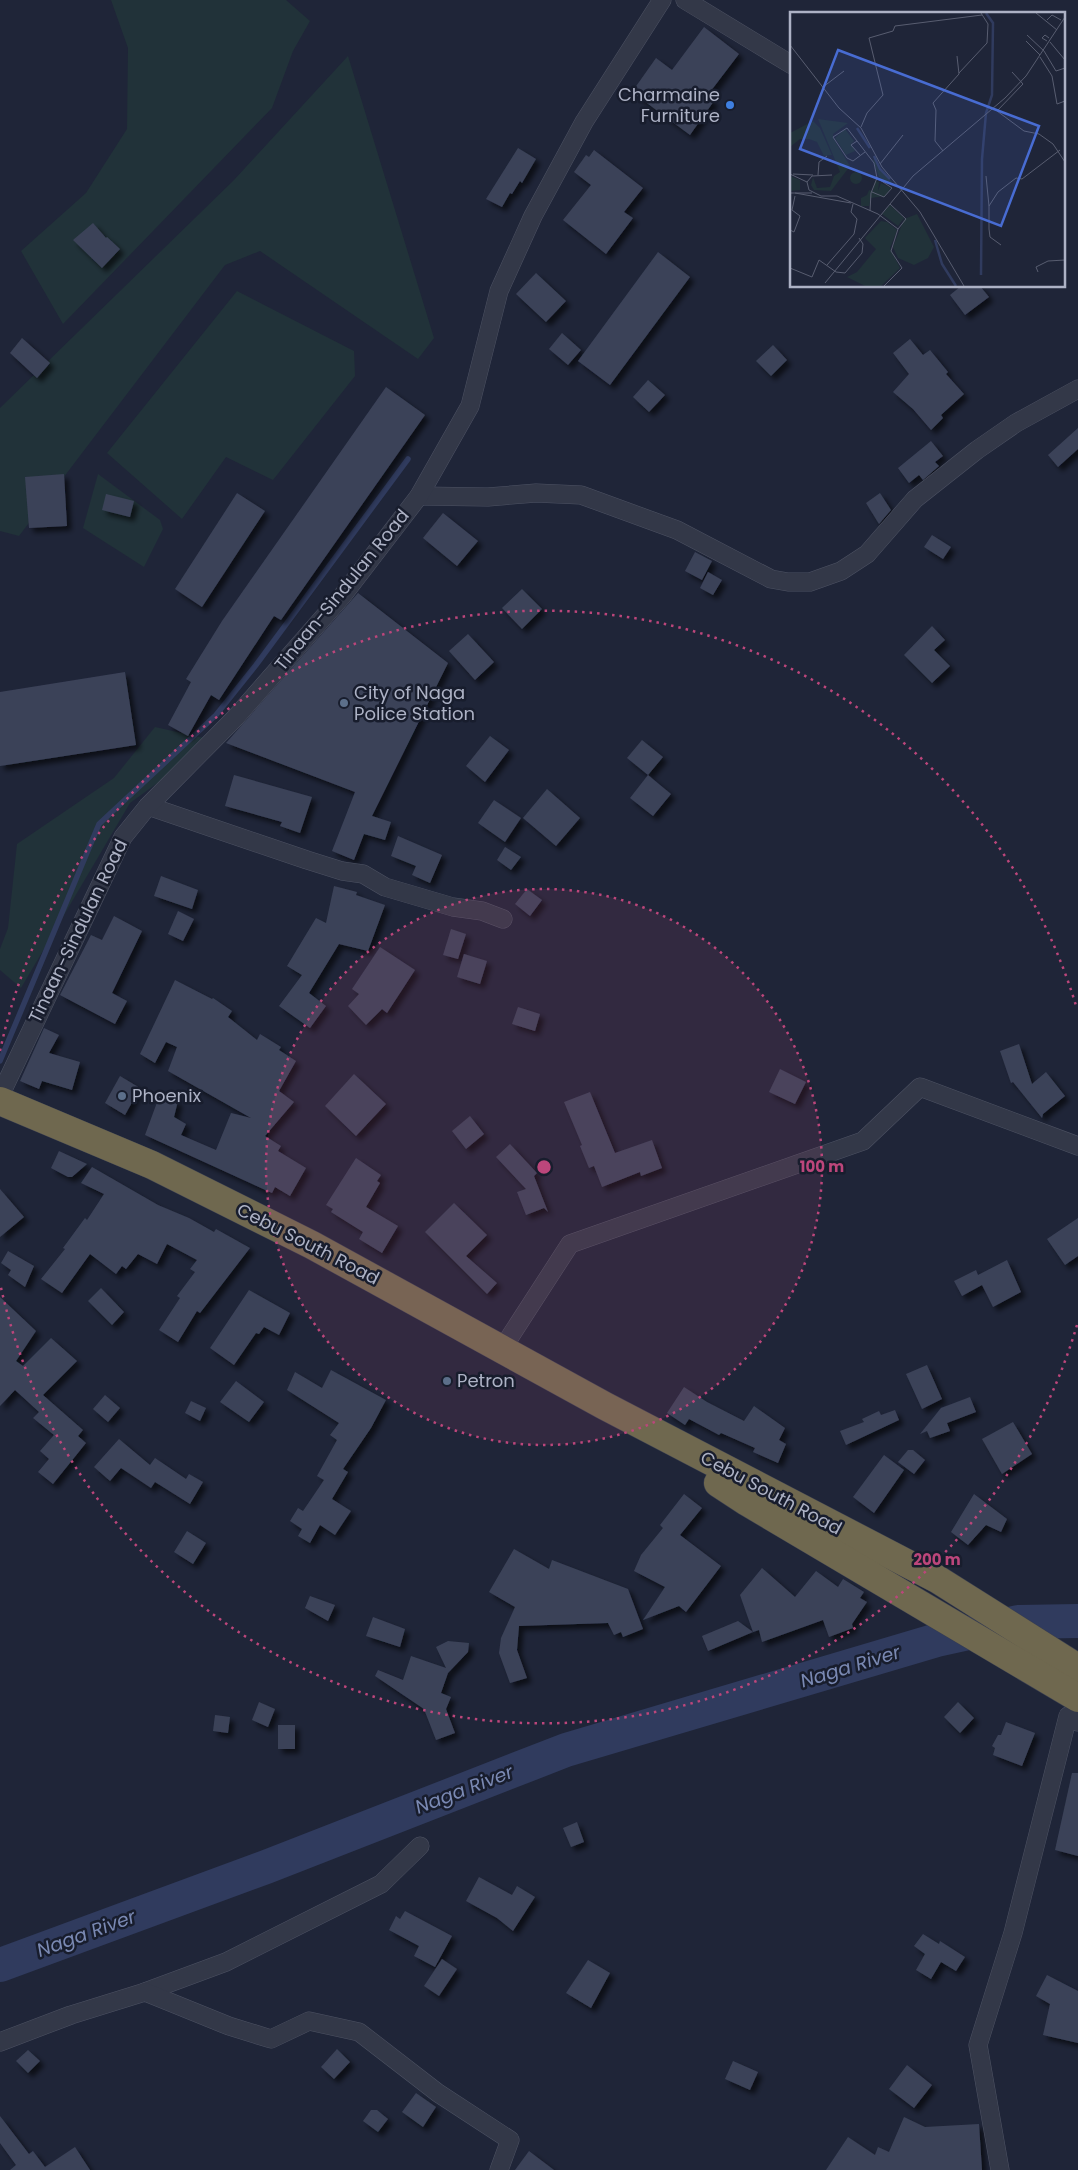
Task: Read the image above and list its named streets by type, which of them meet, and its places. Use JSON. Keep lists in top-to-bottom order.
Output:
{
  "streets": {
    "highway": ["Cebu South Road"],
    "street": ["Tinaan-Sindulan Road"]
  },
  "water": ["Naga River"],
  "places": [
    "Charmaine Furniture",
    "City of Naga Police Station",
    "Phoenix",
    "Petron"
  ],
  "rings": ["100 m", "200 m"]
}
